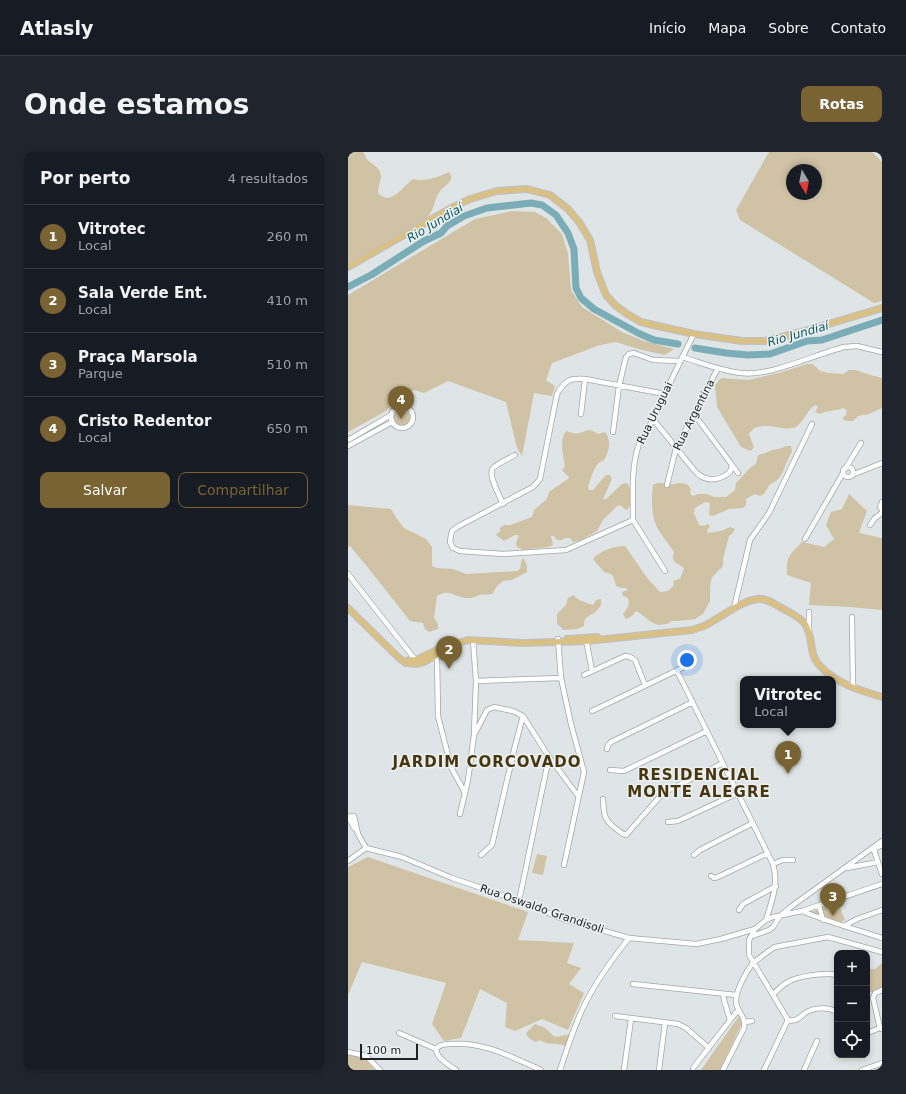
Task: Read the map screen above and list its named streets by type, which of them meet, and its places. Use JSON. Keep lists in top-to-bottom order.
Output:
{
  "streets": {
    "street": ["Rua Uruguai", "Rua Argentina", "Rua Oswaldo Grandisoli"]
  },
  "districts": ["JARDIM CORCOVADO", "RESIDENCIAL MONTE ALEGRE"],
  "water": ["Rio Jundiaí"],
  "scale_bar": "100 m",
  "north": "bottom",
  "page": {
    "header": "Atlasly",
    "nav": [
      "Início",
      "Mapa",
      "Sobre",
      "Contato"
    ],
    "buttons": [
      "Rotas",
      ["Salvar", "Compartilhar"]
    ],
    "title": "Onde estamos",
    "heading": ["Por perto", "4 resultados"],
    "list": [
      {
        "mark": "1",
        "name": "Vitrotec",
        "note": "Local",
        "value": "260 m"
      },
      {
        "mark": "2",
        "name": "Sala Verde Ent.",
        "note": "Local",
        "value": "410 m"
      },
      {
        "mark": "3",
        "name": "Praça Marsola",
        "note": "Parque",
        "value": "510 m"
      },
      {
        "mark": "4",
        "name": "Cristo Redentor",
        "note": "Local",
        "value": "650 m"
      }
    ],
    "pins": [
      "4",
      "2",
      "1",
      "3"
    ],
    "popup": ["Vitrotec", "Local"],
    "map_buttons": ["+", "−"],
    "scale": "100 m"
  }
}
